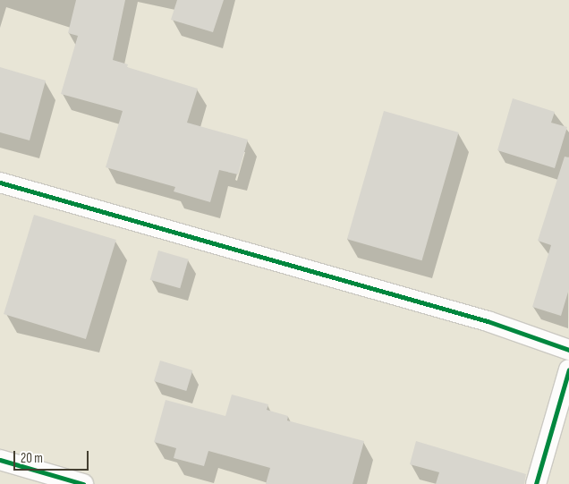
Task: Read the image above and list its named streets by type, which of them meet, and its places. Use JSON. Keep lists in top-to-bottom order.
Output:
{
  "scale_bar": "20 m"
}
